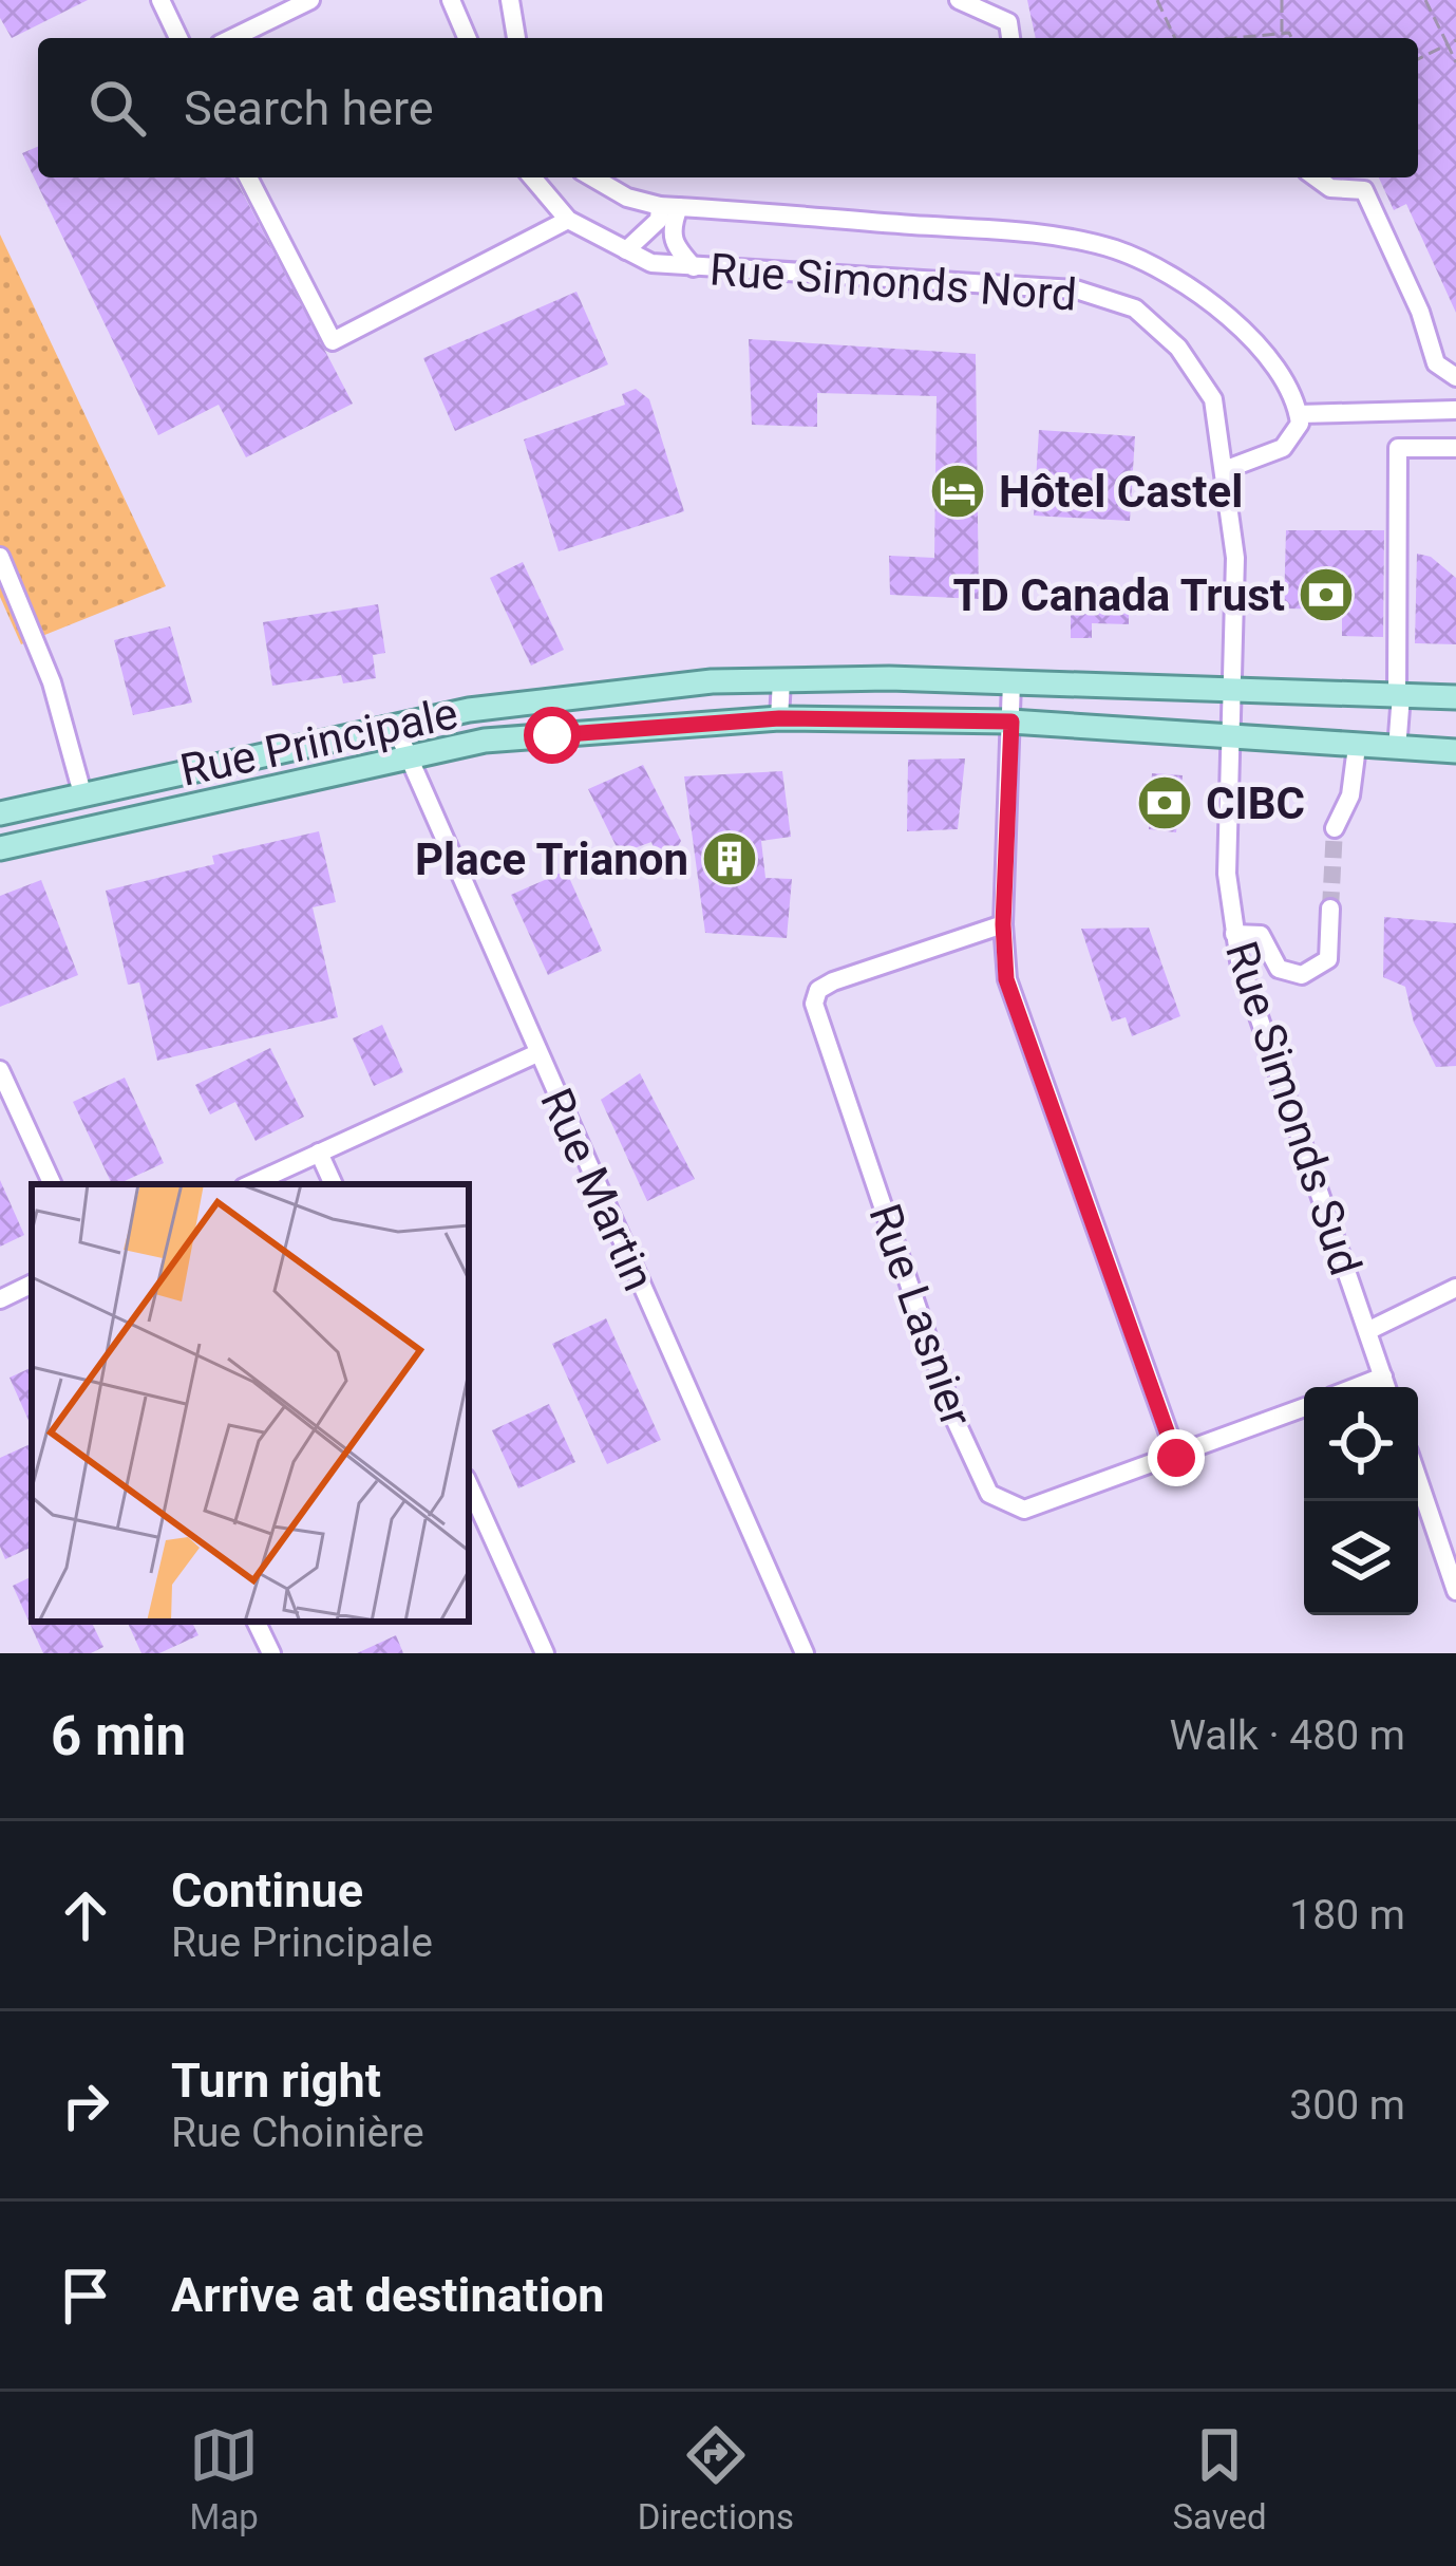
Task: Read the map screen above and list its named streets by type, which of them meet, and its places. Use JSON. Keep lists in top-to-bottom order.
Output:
{
  "streets": {
    "main road": ["Rue Principale"],
    "street": [
      "Rue Simonds Nord",
      "Rue Simonds Sud",
      "Rue Martin",
      "Rue Lasnier"
    ]
  },
  "crossings": [
    ["Rue Simonds Nord", "Rue Principale"],
    ["Rue Simonds Nord", "Rue Simonds Sud"],
    ["Rue Principale", "Rue Simonds Sud"],
    ["Rue Principale", "Rue Martin"]
  ],
  "places": {
    "hotel": ["Hôtel Castel"],
    "bank": ["TD Canada Trust", "CIBC"],
    "building": ["Place Trianon"]
  },
  "page": {
    "search": "Search here",
    "heading": ["6 min", "Walk · 480 m"],
    "list": [
      ["Continue", "Rue Principale", "180 m"],
      ["Turn right", "Rue Choinière", "300 m"],
      "Arrive at destination"
    ],
    "nav": ["Map", "Directions", "Saved"]
  }
}
